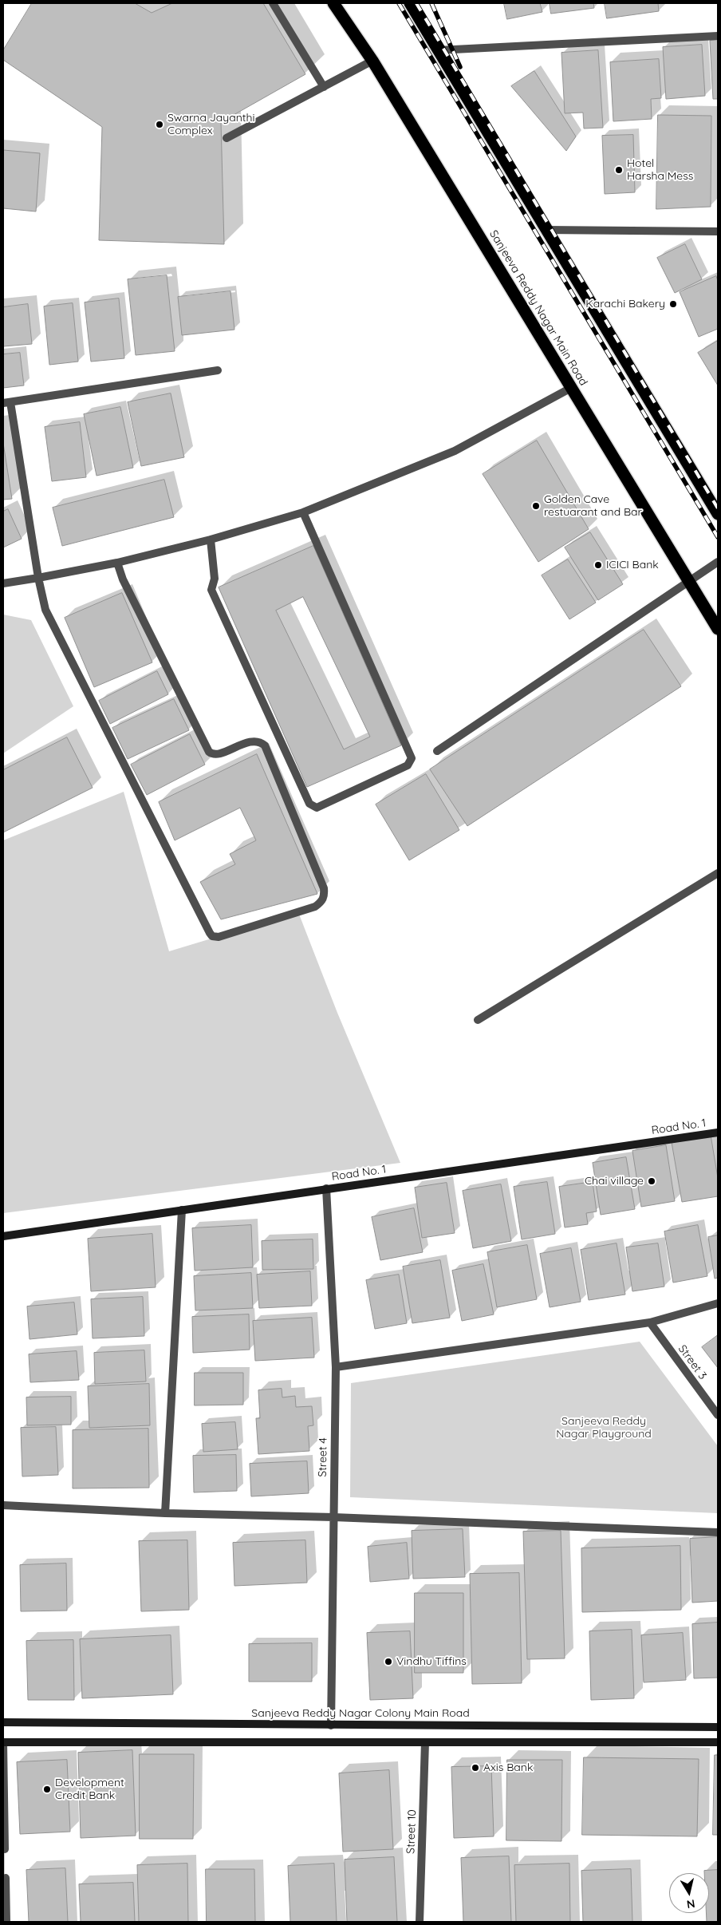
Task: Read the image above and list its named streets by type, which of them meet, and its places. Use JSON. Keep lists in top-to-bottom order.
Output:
{
  "streets": {
    "highway": ["Sanjeeva Reddy Nagar Main Road"],
    "main road": ["Road No. 1", "Sanjeeva Reddy Nagar Colony Main Road"],
    "street": ["Street 3", "Street 4", "Street 10"]
  },
  "crossings": [
    ["Road No. 1", "Street 4"],
    ["Street 4", "Sanjeeva Reddy Nagar Colony Main Road"]
  ],
  "parks": ["Sanjeeva Reddy Nagar Playground"],
  "places": [
    "Swarna Jayanthi Complex",
    "Hotel Harsha Mess",
    "Karachi Bakery",
    "Golden Cave restuarant and Bar",
    "ICICI Bank",
    "Chai village",
    "Vindhu Tiffins",
    "Axis Bank",
    "Development Credit Bank"
  ],
  "north": "bottom"
}
